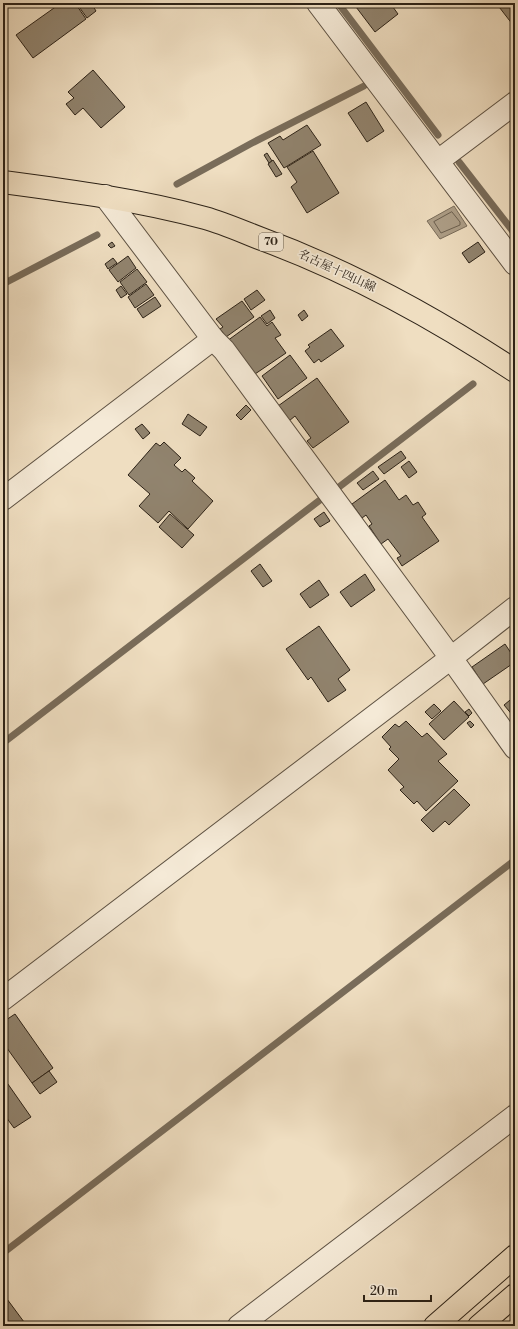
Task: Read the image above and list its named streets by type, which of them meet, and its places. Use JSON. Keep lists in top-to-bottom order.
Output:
{
  "streets": {
    "main road": ["70", "名古屋十四山線"]
  },
  "scale_bar": "20 m"
}
